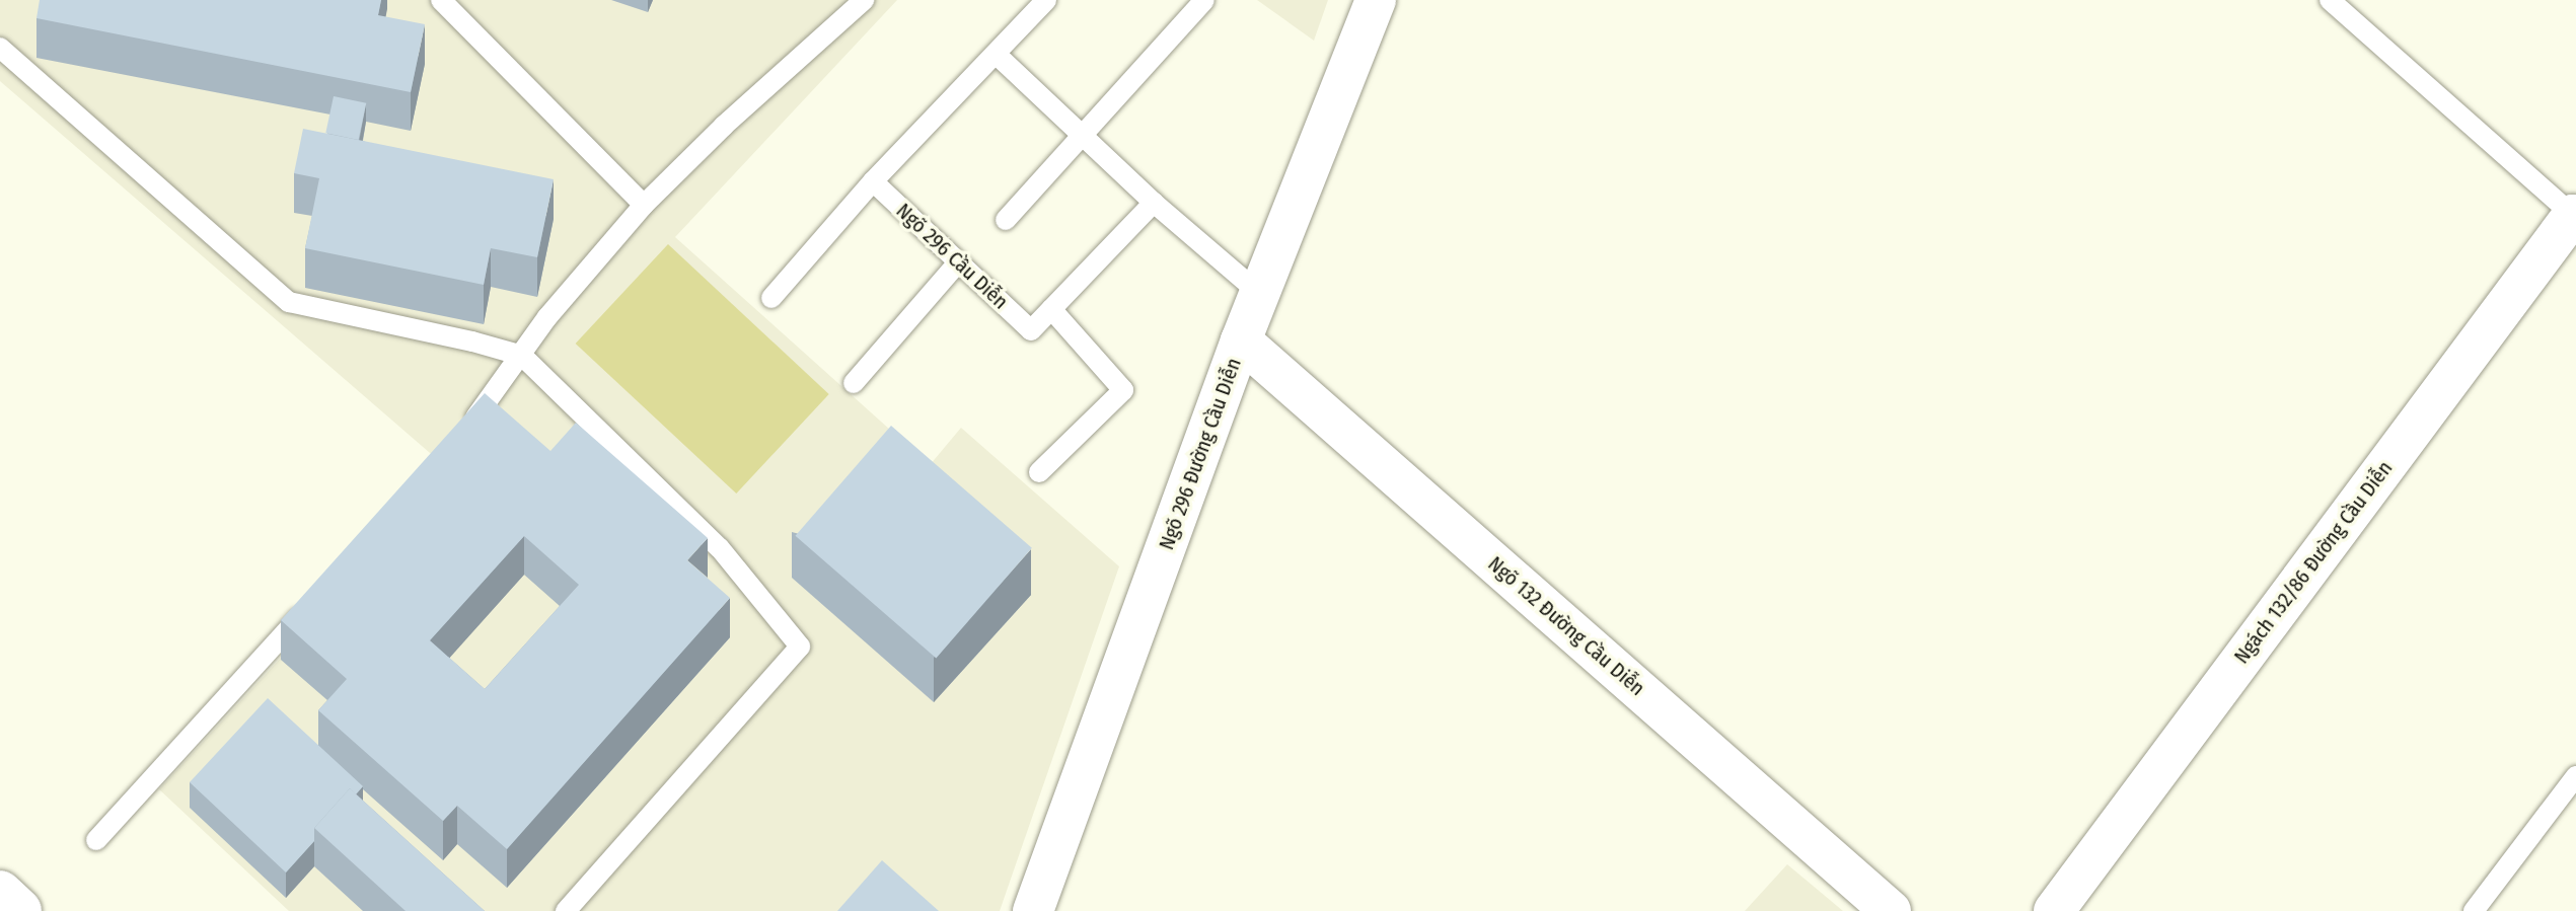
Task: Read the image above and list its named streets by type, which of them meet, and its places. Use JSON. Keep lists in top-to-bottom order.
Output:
{
  "streets": {
    "street": ["Ngõ 296 Đường Cầu Diễn", "Ngách 132/86 Đường Cầu Diễn", "Ngõ 132 Đường Cầu Diễn"],
    "lane": ["Ngõ 296 Cầu Diễn"]
  },
  "crossings": [
    ["Ngõ 296 Đường Cầu Diễn", "Ngõ 132 Đường Cầu Diễn"]
  ]
}
